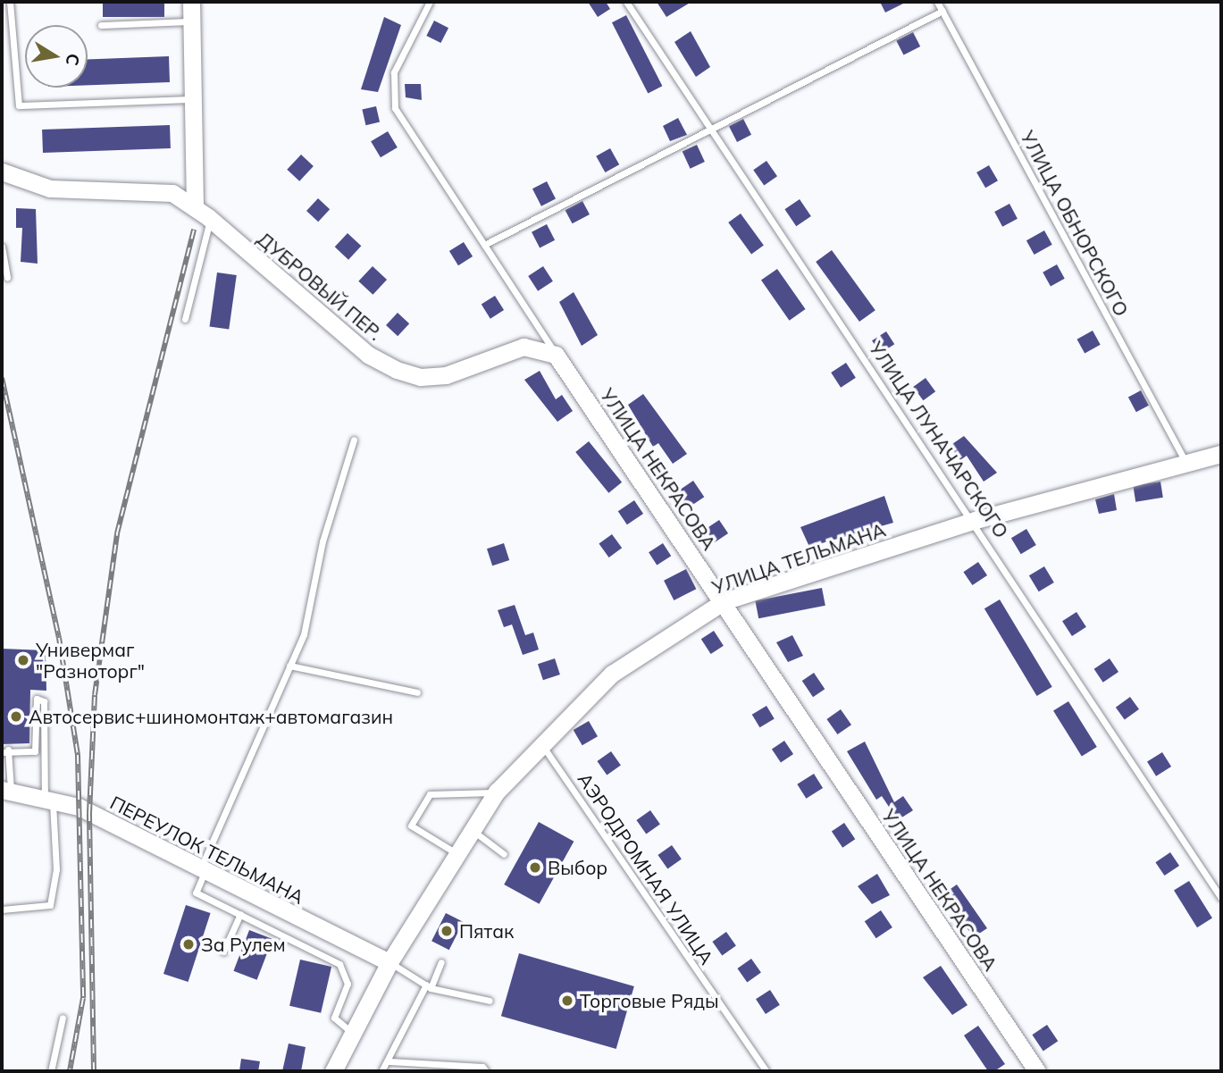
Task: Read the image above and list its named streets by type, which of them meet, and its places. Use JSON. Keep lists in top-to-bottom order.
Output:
{
  "streets": {
    "street": [
      "ДУБРОВЫЙ ПЕР.",
      "УЛИЦА НЕКРАСОВА",
      "УЛИЦА ТЕЛЬМАНА",
      "ПЕРЕУЛОК ТЕЛЬМАНА"
    ],
    "lane": ["УЛИЦА ОБНОРСКОГО", "УЛИЦА ЛУНАЧАРСКОГО", "АЭРОДРОМНАЯ УЛИЦА"]
  },
  "crossings": [
    ["УЛИЦА ОБНОРСКОГО", "УЛИЦА ТЕЛЬМАНА"],
    ["ДУБРОВЫЙ ПЕР.", "УЛИЦА НЕКРАСОВА"],
    ["УЛИЦА ЛУНАЧАРСКОГО", "УЛИЦА ТЕЛЬМАНА"],
    ["УЛИЦА НЕКРАСОВА", "УЛИЦА ТЕЛЬМАНА"],
    ["УЛИЦА ТЕЛЬМАНА", "ПЕРЕУЛОК ТЕЛЬМАНА"],
    ["УЛИЦА ТЕЛЬМАНА", "АЭРОДРОМНАЯ УЛИЦА"]
  ],
  "places": [
    "Универмаг \"Разноторг\"",
    "Автосервис+шиномонтаж+автомагазин",
    "Выбор",
    "Пятак",
    "За Рулем",
    "Торговые Ряды"
  ],
  "north": "right"
}
